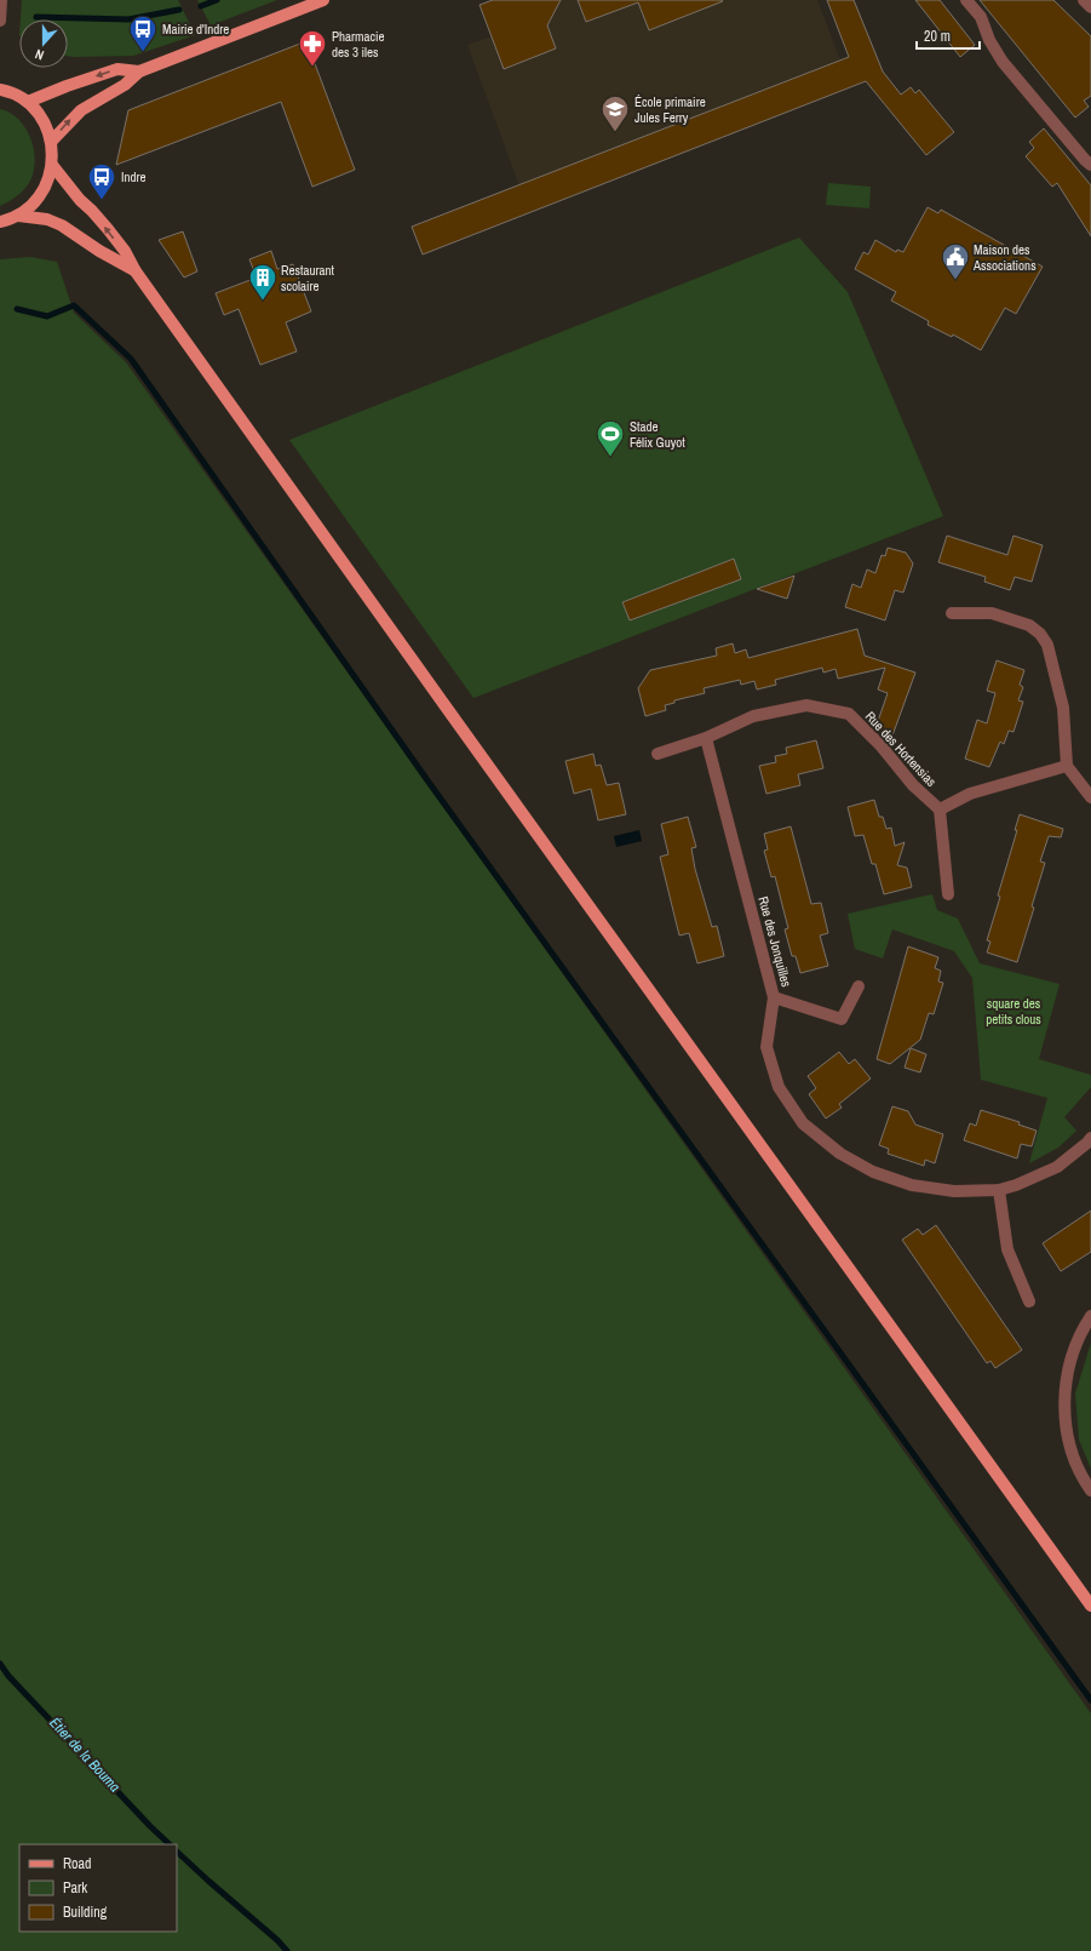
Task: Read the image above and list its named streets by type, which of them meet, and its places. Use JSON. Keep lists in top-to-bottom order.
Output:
{
  "streets": {
    "street": ["Rue des Hortensias", "Rue des Jonquilles"]
  },
  "crossings": [
    ["Rue des Hortensias", "Rue des Jonquilles"]
  ],
  "water": ["Étier de la Bouma"],
  "parks": ["square des petits clous"],
  "places": {
    "bus stop": ["Mairie d'Indre", "Indre"],
    "pharmacy": ["Pharmacie des 3 iles"],
    "school or university": ["École primaire Jules Ferry"],
    "public building": ["Maison des Associations"],
    "building": ["Restaurant scolaire"],
    "sports": ["Stade Félix Guyot"]
  },
  "legend": ["Road", "Park", "Building"],
  "scale_bar": "20 m",
  "north": "bottom"
}
